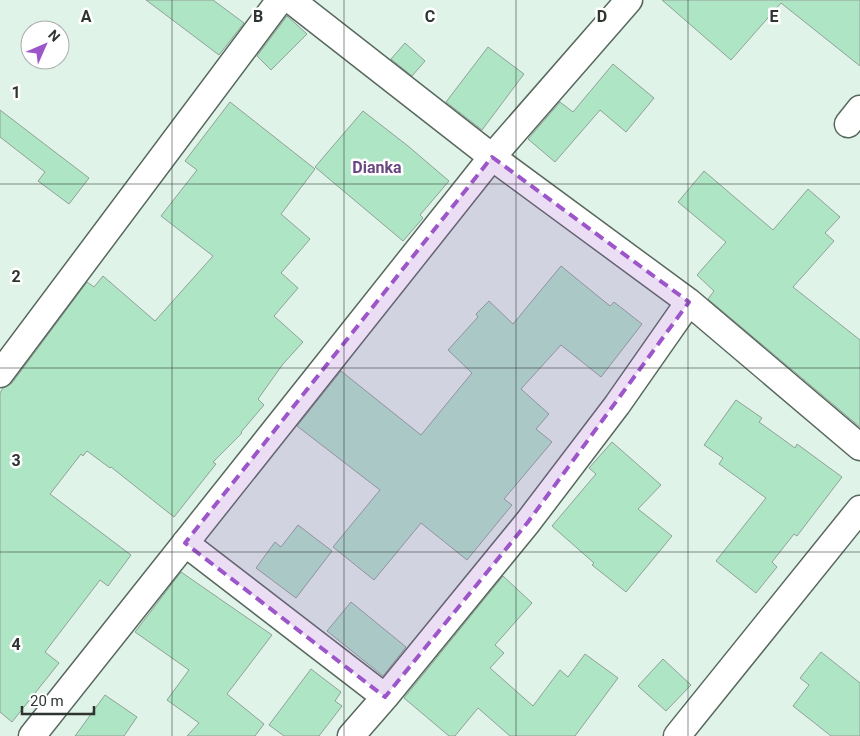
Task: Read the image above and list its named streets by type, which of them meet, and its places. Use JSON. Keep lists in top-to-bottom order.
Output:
{
  "districts": ["Dianka"],
  "scale_bar": "20 m",
  "north": "top right",
  "grid": {
    "columns": [
      "A",
      "B",
      "C",
      "D",
      "E"
    ],
    "rows": [
      "1",
      "2",
      "3",
      "4"
    ]
  }
}
